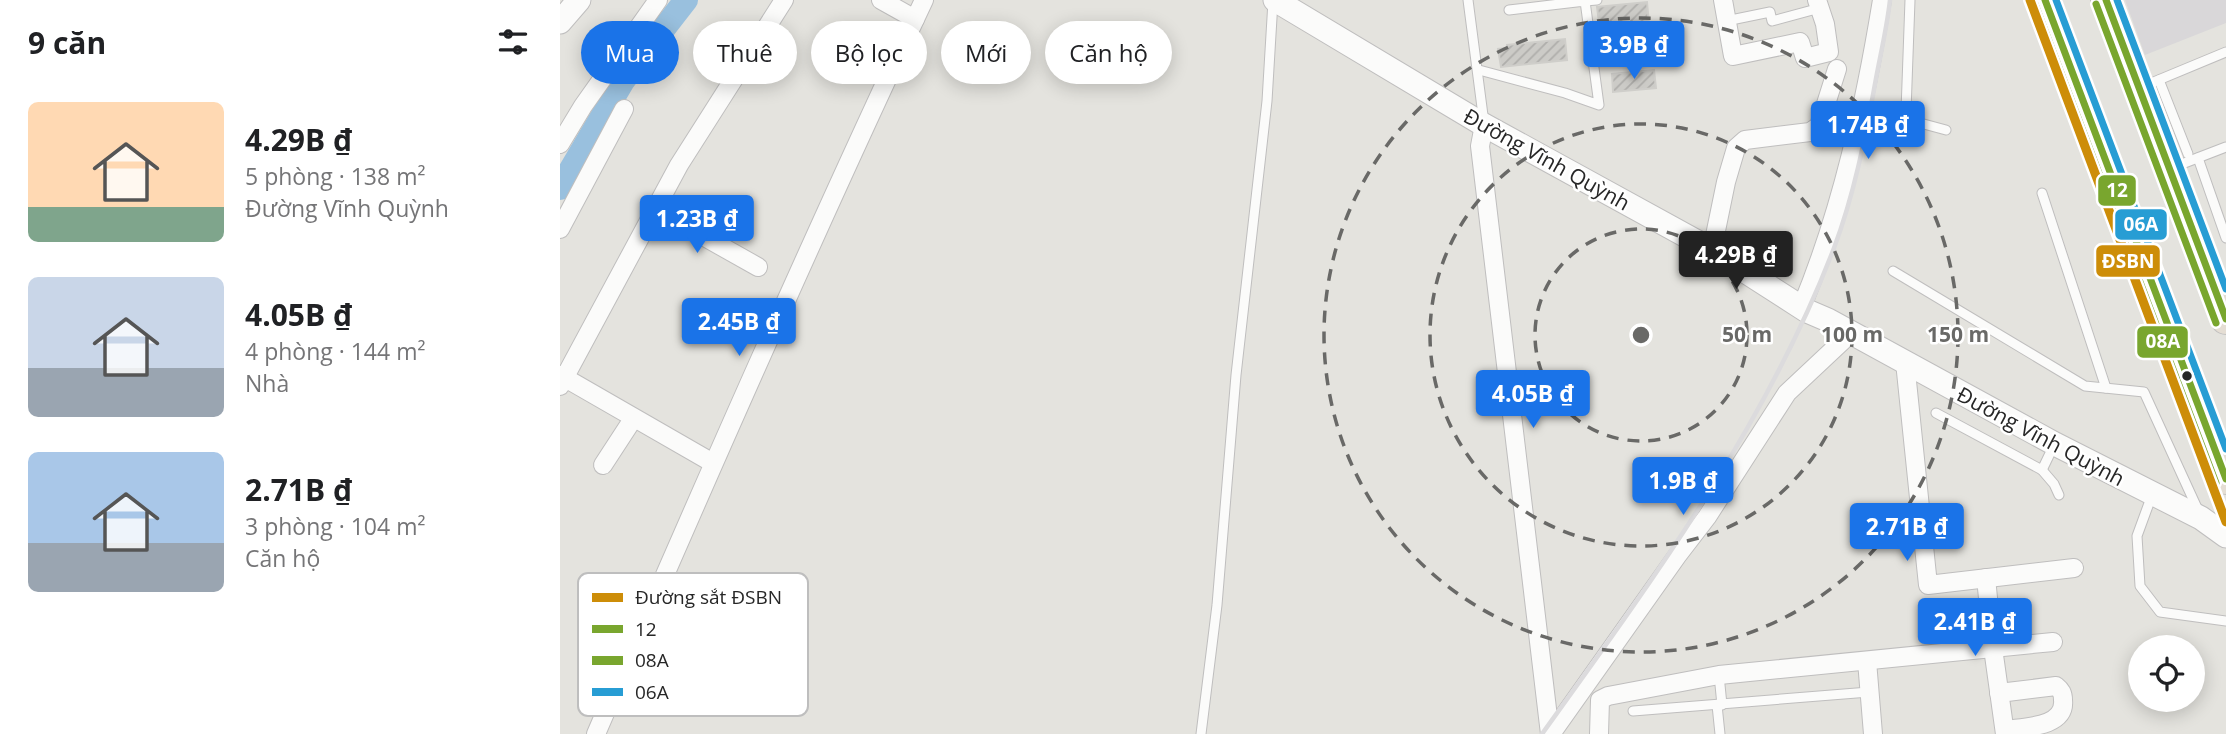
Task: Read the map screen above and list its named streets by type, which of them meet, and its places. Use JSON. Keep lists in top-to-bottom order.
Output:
{
  "streets": {
    "street": ["Đường Vĩnh Quỳnh"]
  },
  "lines": [
    "rail line ĐSBN",
    "transit line 12",
    "transit line 06A",
    "transit line 08A"
  ],
  "legend": [
    "Đường sắt ĐSBN",
    "12",
    "08A",
    "06A"
  ],
  "page": {
    "heading": "9 căn",
    "price": [
      "3.9B ₫",
      "1.74B ₫",
      "1.23B ₫",
      "4.29B ₫",
      "2.45B ₫",
      "4.05B ₫",
      "1.9B ₫",
      "2.71B ₫",
      "2.41B ₫"
    ],
    "chip": [
      "Mua",
      "Thuê",
      "Bộ lọc",
      "Mới",
      "Căn hộ"
    ],
    "list": [
      {
        "name": "4.29B ₫",
        "note": "5 phòng · 138 m² · Đường Vĩnh Quỳnh"
      },
      {
        "name": "4.05B ₫",
        "note": "4 phòng · 144 m² · Nhà"
      },
      {
        "name": "2.71B ₫",
        "note": "3 phòng · 104 m² · Căn hộ"
      }
    ]
  },
  "rings": ["50 m", "100 m", "150 m"]
}
